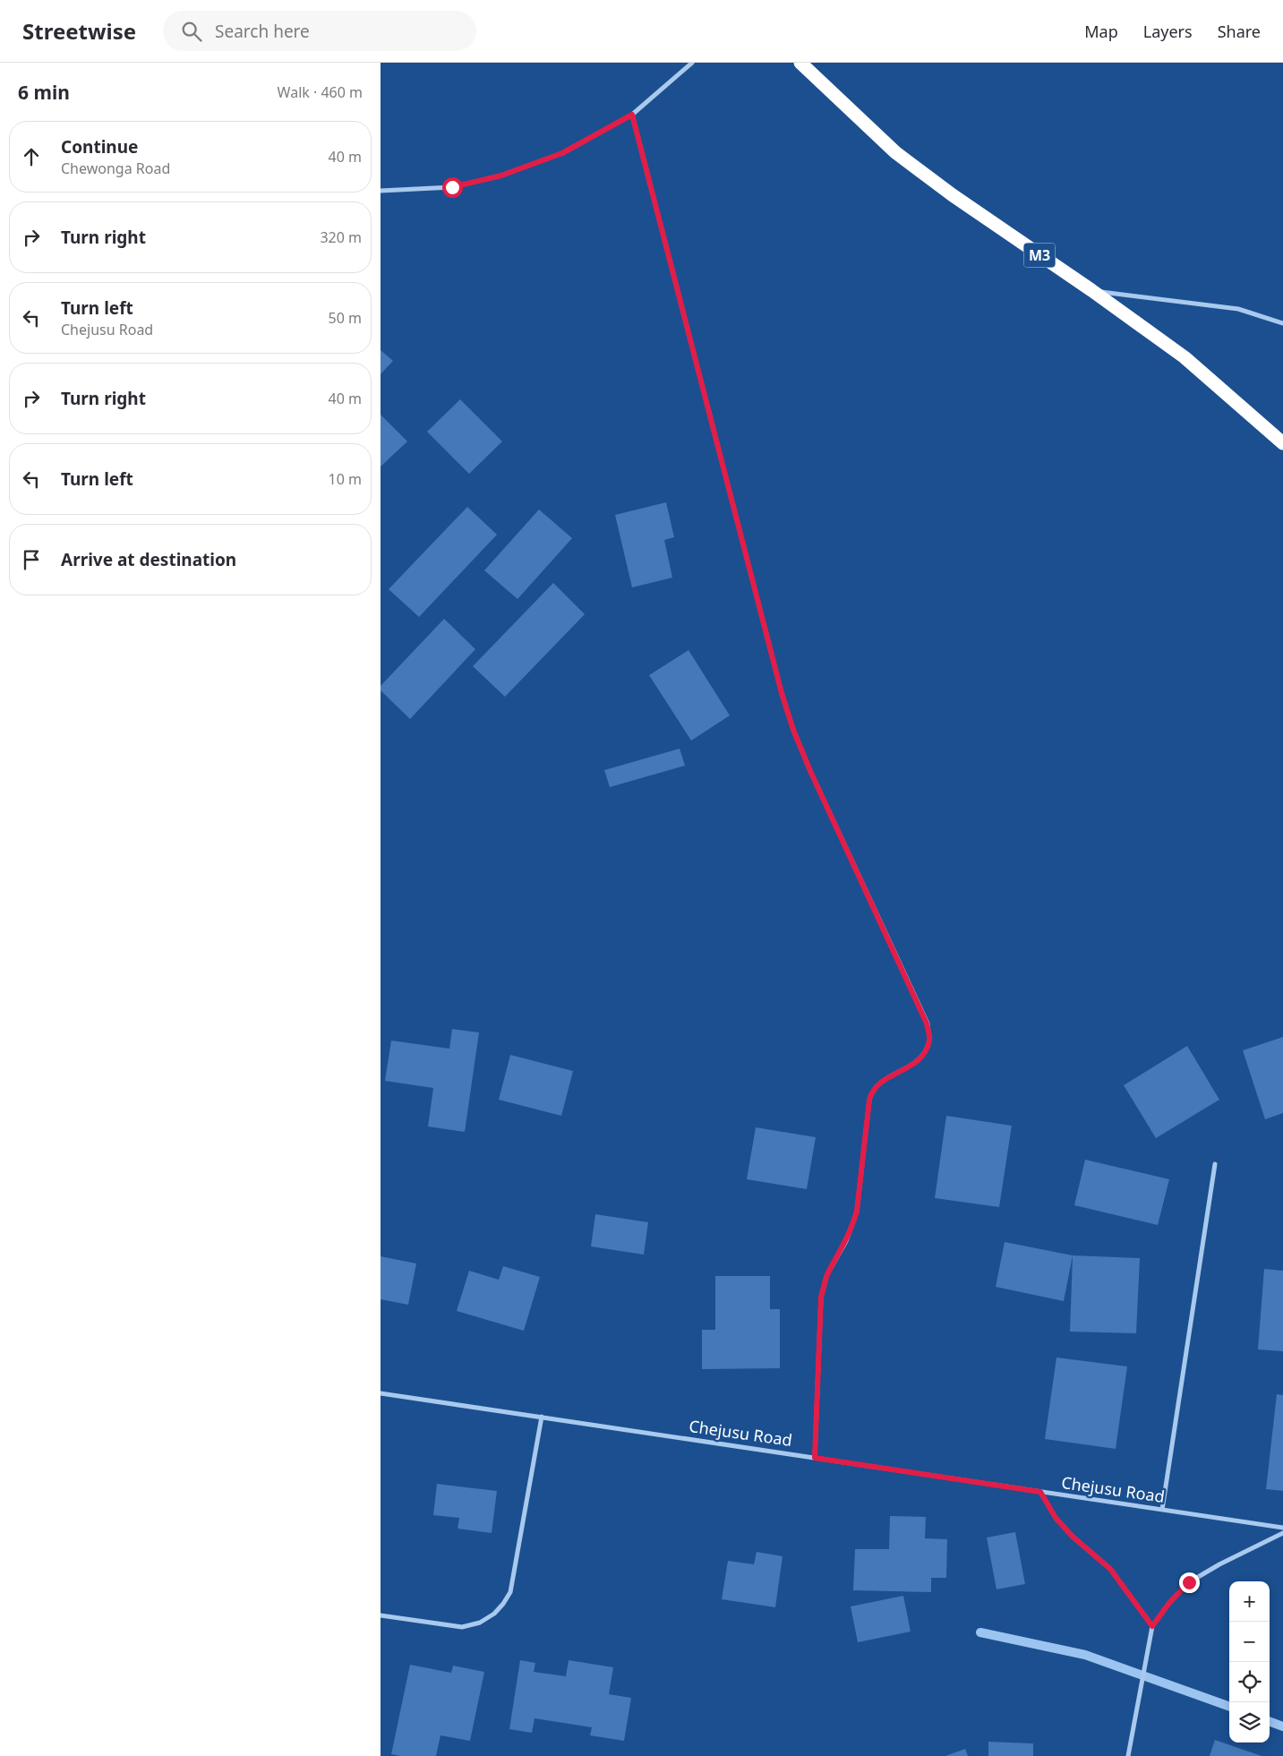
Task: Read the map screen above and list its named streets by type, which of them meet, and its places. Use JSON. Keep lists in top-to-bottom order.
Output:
{
  "streets": {
    "highway": ["M3"],
    "street": ["Chejusu Road"]
  },
  "page": {
    "header": "Streetwise",
    "search": "Search here",
    "nav": ["Map", "Layers", "Share"],
    "heading": ["6 min", "Walk · 460 m"],
    "list": [
      ["Continue", "Chewonga Road", "40 m"],
      ["Turn right", "320 m"],
      ["Turn left", "Chejusu Road", "50 m"],
      ["Turn right", "40 m"],
      ["Turn left", "10 m"],
      "Arrive at destination"
    ],
    "map_buttons": ["+", "−"]
  }
}
